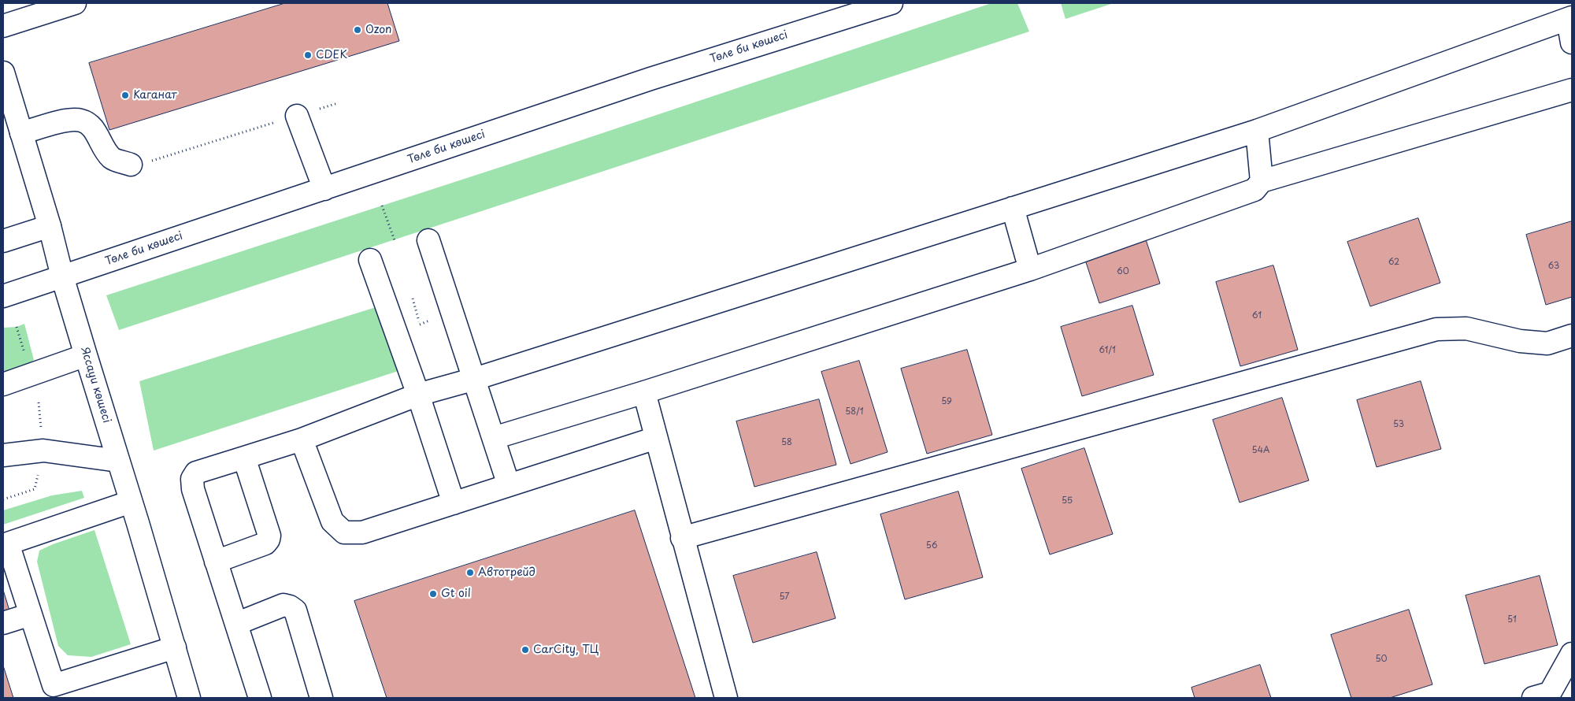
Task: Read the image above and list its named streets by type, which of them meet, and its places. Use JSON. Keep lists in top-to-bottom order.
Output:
{
  "streets": {
    "main road": ["Төле би көшесі", "Яссауи көшесі"]
  },
  "crossings": [
    ["Төле би көшесі", "Яссауи көшесі"]
  ],
  "places": [
    "Ozon",
    "CDEK",
    "Каганат",
    "Автотрейд",
    "Gt oil",
    "CarCity, ТЦ"
  ],
  "house_numbers": [
    "62",
    "63",
    "60",
    "61",
    "61/1",
    "59",
    "58/1",
    "53",
    "58",
    "54А",
    "55",
    "56",
    "57",
    "51",
    "50"
  ]
}
